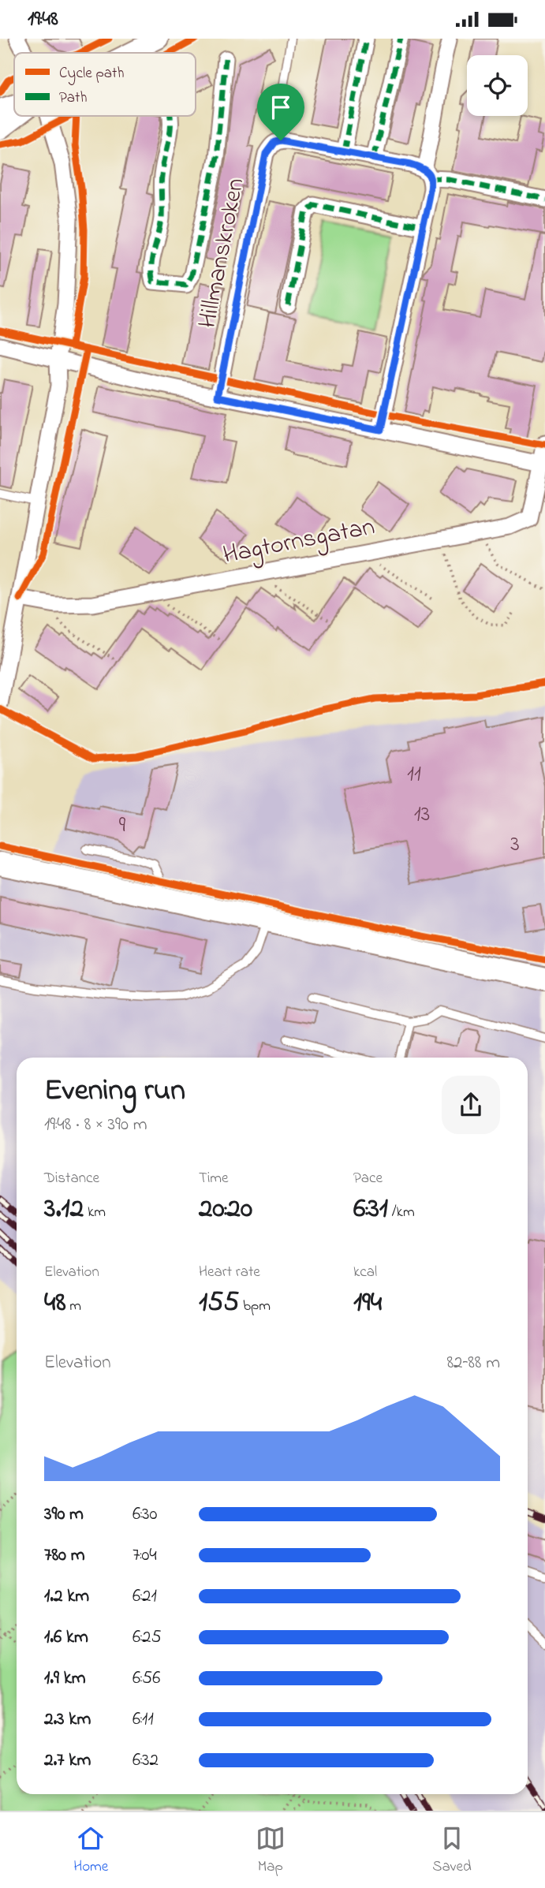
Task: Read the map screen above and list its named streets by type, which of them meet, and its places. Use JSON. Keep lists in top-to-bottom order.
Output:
{
  "streets": {
    "street": ["Hillmanskroken", "Hagtornsgatan"]
  },
  "house_numbers": [
    "11",
    "13",
    "9",
    "3"
  ],
  "legend": ["Cycle path", "Path"],
  "page": {
    "status": "19:48",
    "heading": ["Evening run", "19:48 · 8 × 390 m"],
    "stats": [
      ["Distance", "3.12 km"],
      ["Time", "20:20"],
      ["Pace", "6:31 /km"],
      ["Elevation", "48 m"],
      ["Heart rate", "155 bpm"],
      ["kcal", "194"]
    ],
    "chart": ["Elevation", "82–88 m"],
    "list": [
      {
        "name": "390 m",
        "note": "6:30"
      },
      {
        "name": "780 m",
        "note": "7:04"
      },
      {
        "name": "1.2 km",
        "note": "6:21"
      },
      {
        "name": "1.6 km",
        "note": "6:25"
      },
      {
        "name": "1.9 km",
        "note": "6:56"
      },
      {
        "name": "2.3 km",
        "note": "6:11"
      },
      {
        "name": "2.7 km",
        "note": "6:32"
      }
    ],
    "tabs": ["Home", "Map", "Saved"]
  }
}
